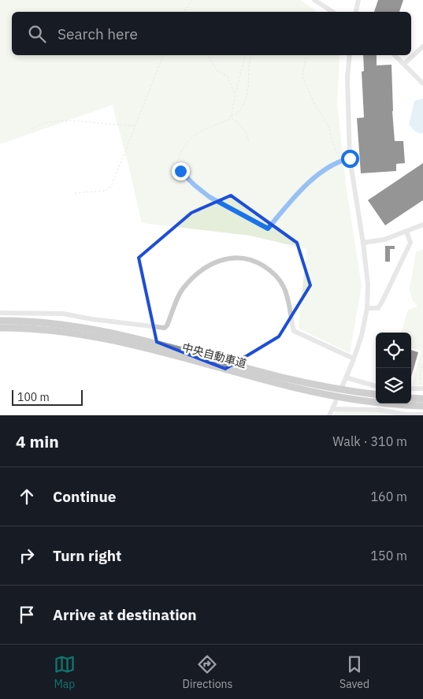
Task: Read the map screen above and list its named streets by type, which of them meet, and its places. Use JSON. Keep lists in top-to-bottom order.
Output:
{
  "streets": {
    "highway": ["中央自動車道"]
  },
  "scale_bar": "100 m",
  "page": {
    "search": "Search here",
    "scale": "100 m",
    "heading": ["4 min", "Walk · 310 m"],
    "list": [
      ["Continue", "160 m"],
      ["Turn right", "150 m"],
      "Arrive at destination"
    ],
    "nav": ["Map", "Directions", "Saved"]
  }
}
